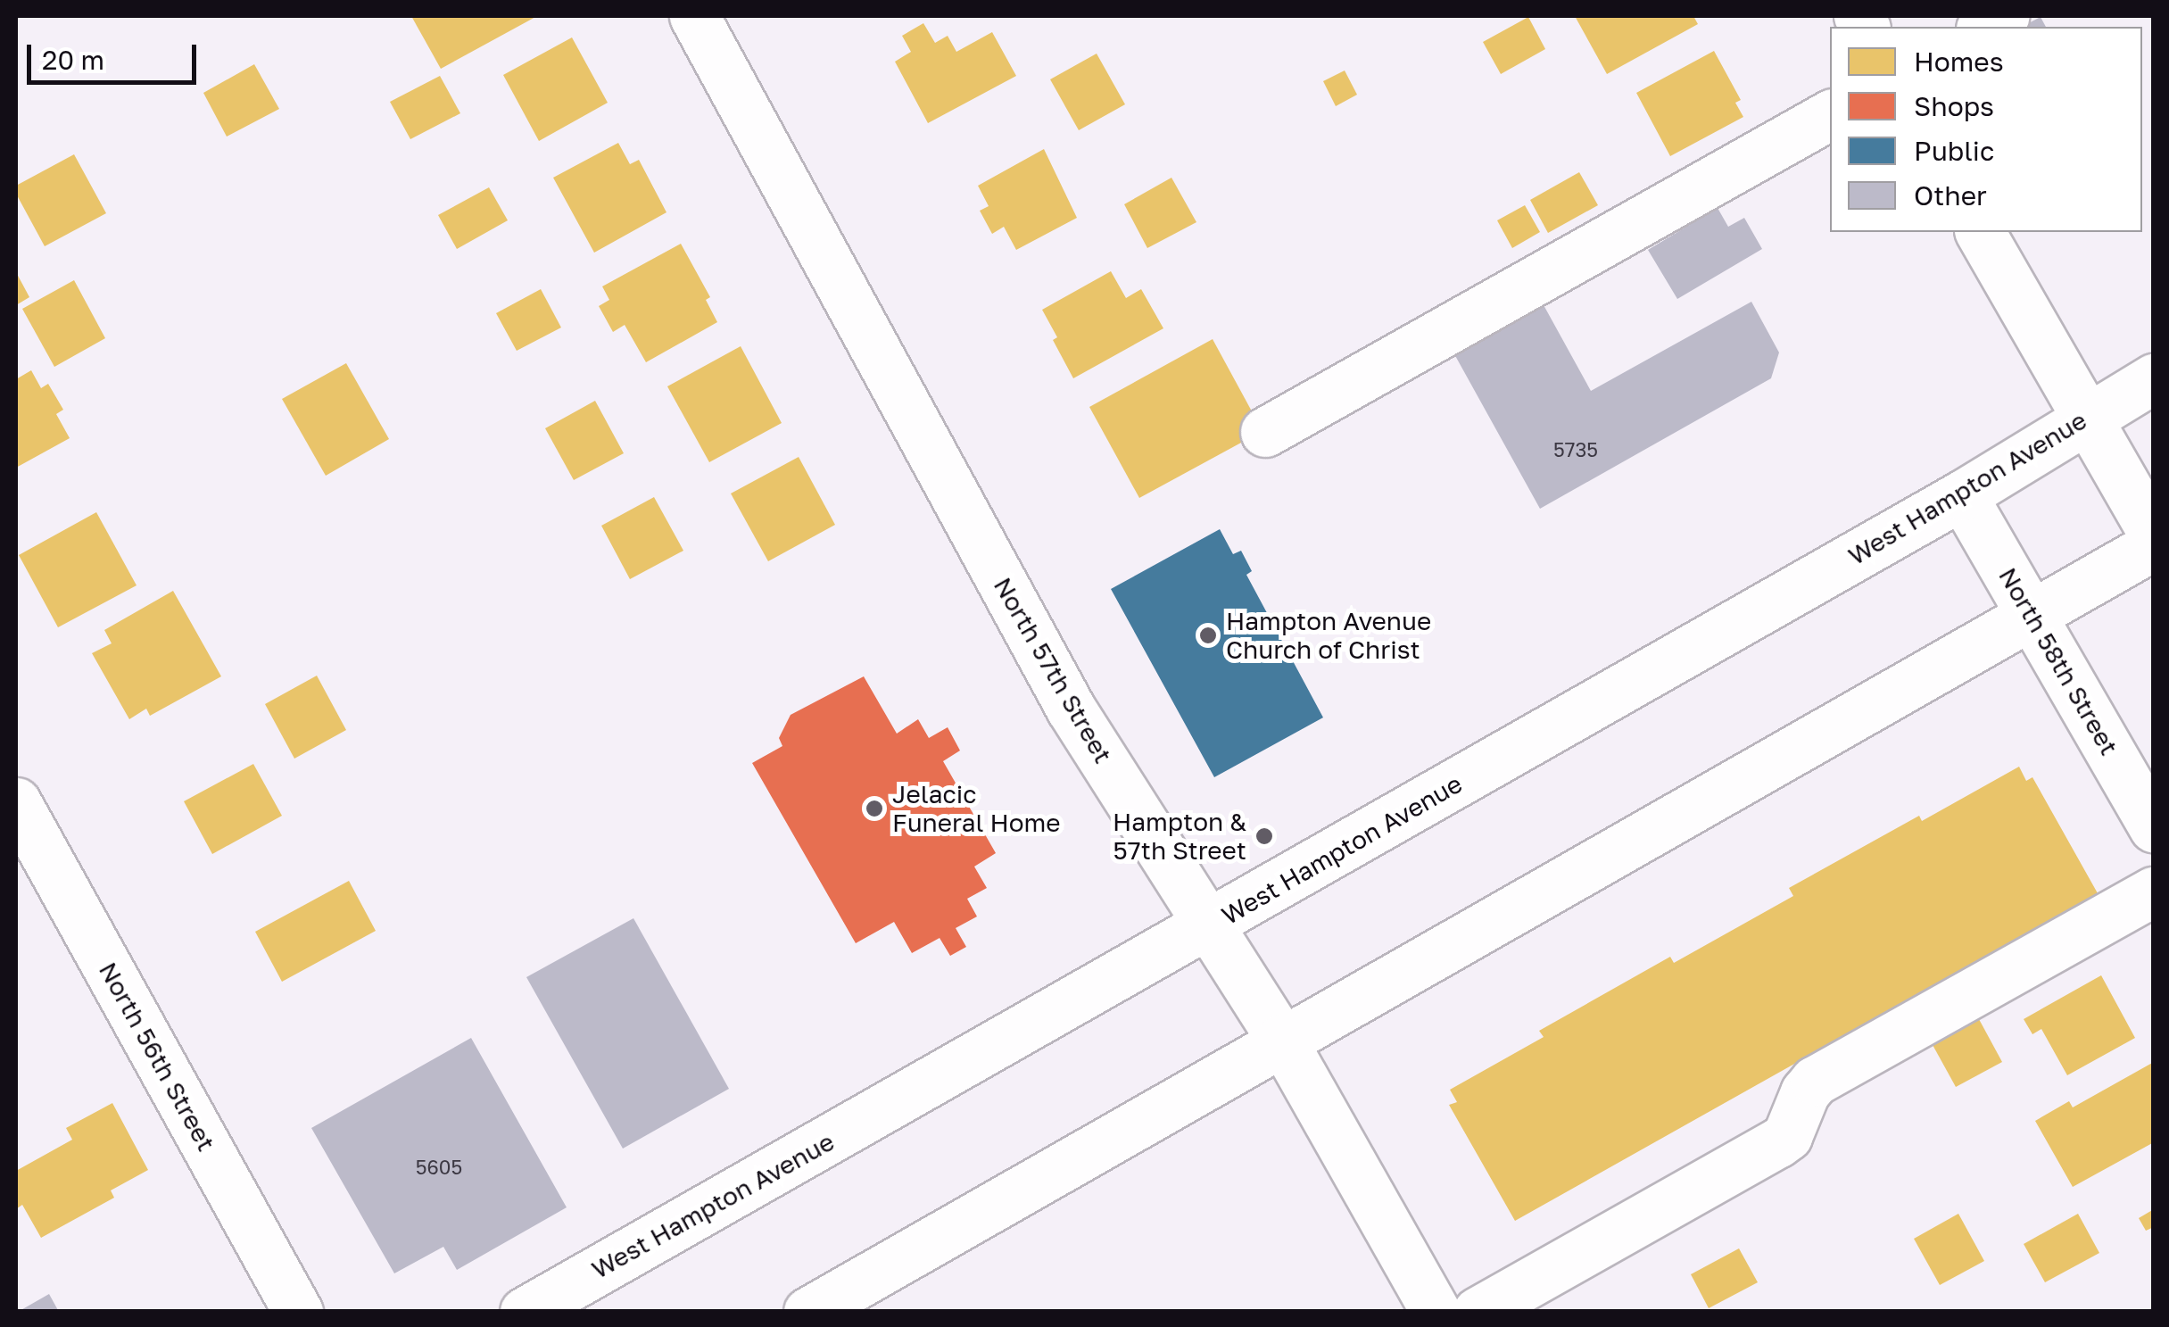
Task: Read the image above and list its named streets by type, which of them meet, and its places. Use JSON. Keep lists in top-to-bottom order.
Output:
{
  "streets": {
    "main road": [
      "West Hampton Avenue",
      "North 58th Street",
      "North 57th Street",
      "North 56th Street"
    ]
  },
  "crossings": [
    ["West Hampton Avenue", "North 58th Street"],
    ["West Hampton Avenue", "North 57th Street"]
  ],
  "places": ["Hampton Avenue Church of Christ", "Jelacic Funeral Home", "Hampton & 57th Street"],
  "house_numbers": ["5735", "5605"],
  "legend": [
    "Homes",
    "Shops",
    "Public",
    "Other"
  ],
  "scale_bar": "20 m"
}
